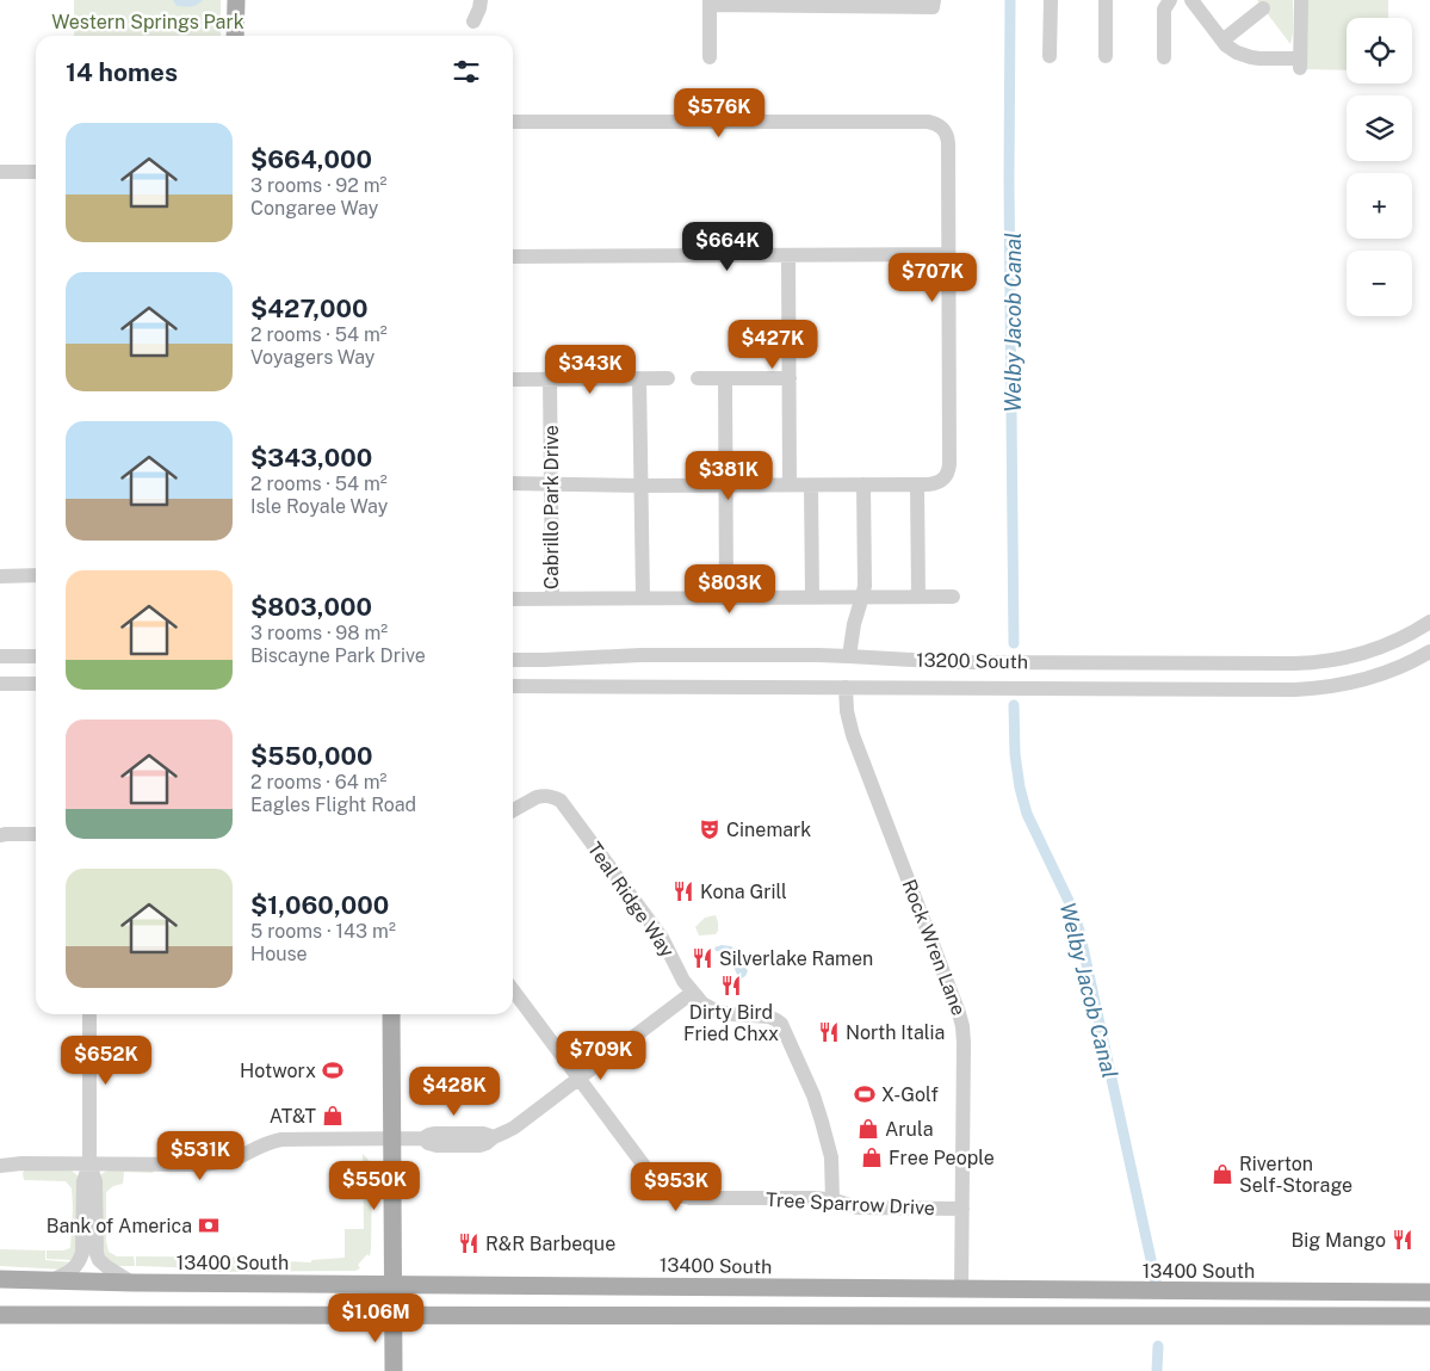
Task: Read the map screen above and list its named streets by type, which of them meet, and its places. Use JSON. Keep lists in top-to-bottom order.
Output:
{
  "streets": {
    "main road": ["13400 South"],
    "street": [
      "Cabrillo Park Drive",
      "13200 South",
      "Teal Ridge Way",
      "Rock Wren Lane",
      "Tree Sparrow Drive"
    ]
  },
  "crossings": [
    ["13200 South", "Rock Wren Lane"],
    ["Teal Ridge Way", "Tree Sparrow Drive"],
    ["Rock Wren Lane", "Tree Sparrow Drive"],
    ["Rock Wren Lane", "13400 South"]
  ],
  "water": ["Welby Jacob Canal"],
  "parks": ["Western Springs Park"],
  "places": {
    "theatre": ["Cinemark"],
    "restaurant": [
      "Kona Grill",
      "Silverlake Ramen",
      "Dirty Bird Fried Chxx",
      "North Italia",
      "Big Mango",
      "R&R Barbeque"
    ],
    "sports": ["Hotworx", "X-Golf"],
    "shop": [
      "AT&T",
      "Arula",
      "Free People",
      "Riverton Self-Storage"
    ],
    "bank": ["Bank of America"]
  },
  "page": {
    "map_buttons": ["+", "−"],
    "heading": "14 homes",
    "price": [
      "$576K",
      "$664K",
      "$707K",
      "$427K",
      "$343K",
      "$381K",
      "$803K",
      "$709K",
      "$652K",
      "$428K",
      "$531K",
      "$550K",
      "$953K",
      "$1.06M"
    ],
    "list": [
      {
        "name": "$664,000",
        "note": "3 rooms · 92 m² · Congaree Way"
      },
      {
        "name": "$427,000",
        "note": "2 rooms · 54 m² · Voyagers Way"
      },
      {
        "name": "$343,000",
        "note": "2 rooms · 54 m² · Isle Royale Way"
      },
      {
        "name": "$803,000",
        "note": "3 rooms · 98 m² · Biscayne Park Drive"
      },
      {
        "name": "$550,000",
        "note": "2 rooms · 64 m² · Eagles Flight Road"
      },
      {
        "name": "$1,060,000",
        "note": "5 rooms · 143 m² · House"
      }
    ]
  }
}
